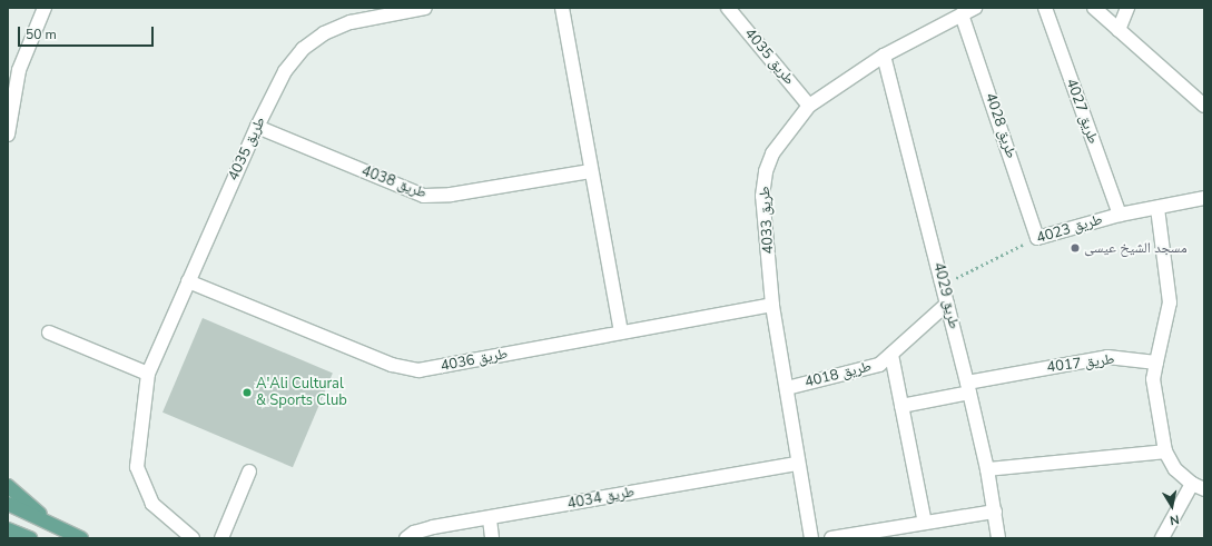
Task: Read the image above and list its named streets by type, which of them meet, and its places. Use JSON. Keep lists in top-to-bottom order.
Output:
{
  "streets": {
    "street": [
      "طريق 4035",
      "طريق 4027",
      "طريق 4028",
      "طريق 4038",
      "طريق 4033",
      "طريق 4023",
      "طريق 4029",
      "طريق 4036",
      "طريق 4017",
      "طريق 4018",
      "طريق 4034"
    ]
  },
  "crossings": [
    ["طريق 4035", "طريق 4038"],
    ["طريق 4035", "طريق 4033"],
    ["طريق 4035", "طريق 4036"],
    ["طريق 4027", "طريق 4023"],
    ["طريق 4028", "طريق 4033"],
    ["طريق 4028", "طريق 4023"],
    ["طريق 4033", "طريق 4029"],
    ["طريق 4033", "طريق 4036"],
    ["طريق 4033", "طريق 4018"],
    ["طريق 4033", "طريق 4034"],
    ["طريق 4023", "طريق 4029"],
    ["طريق 4029", "طريق 4017"],
    ["طريق 4029", "طريق 4018"]
  ],
  "places": ["مسجد الشيخ عيسى", "A'Ali Cultural & Sports Club"],
  "scale_bar": "50 m",
  "north": "bottom"
}
